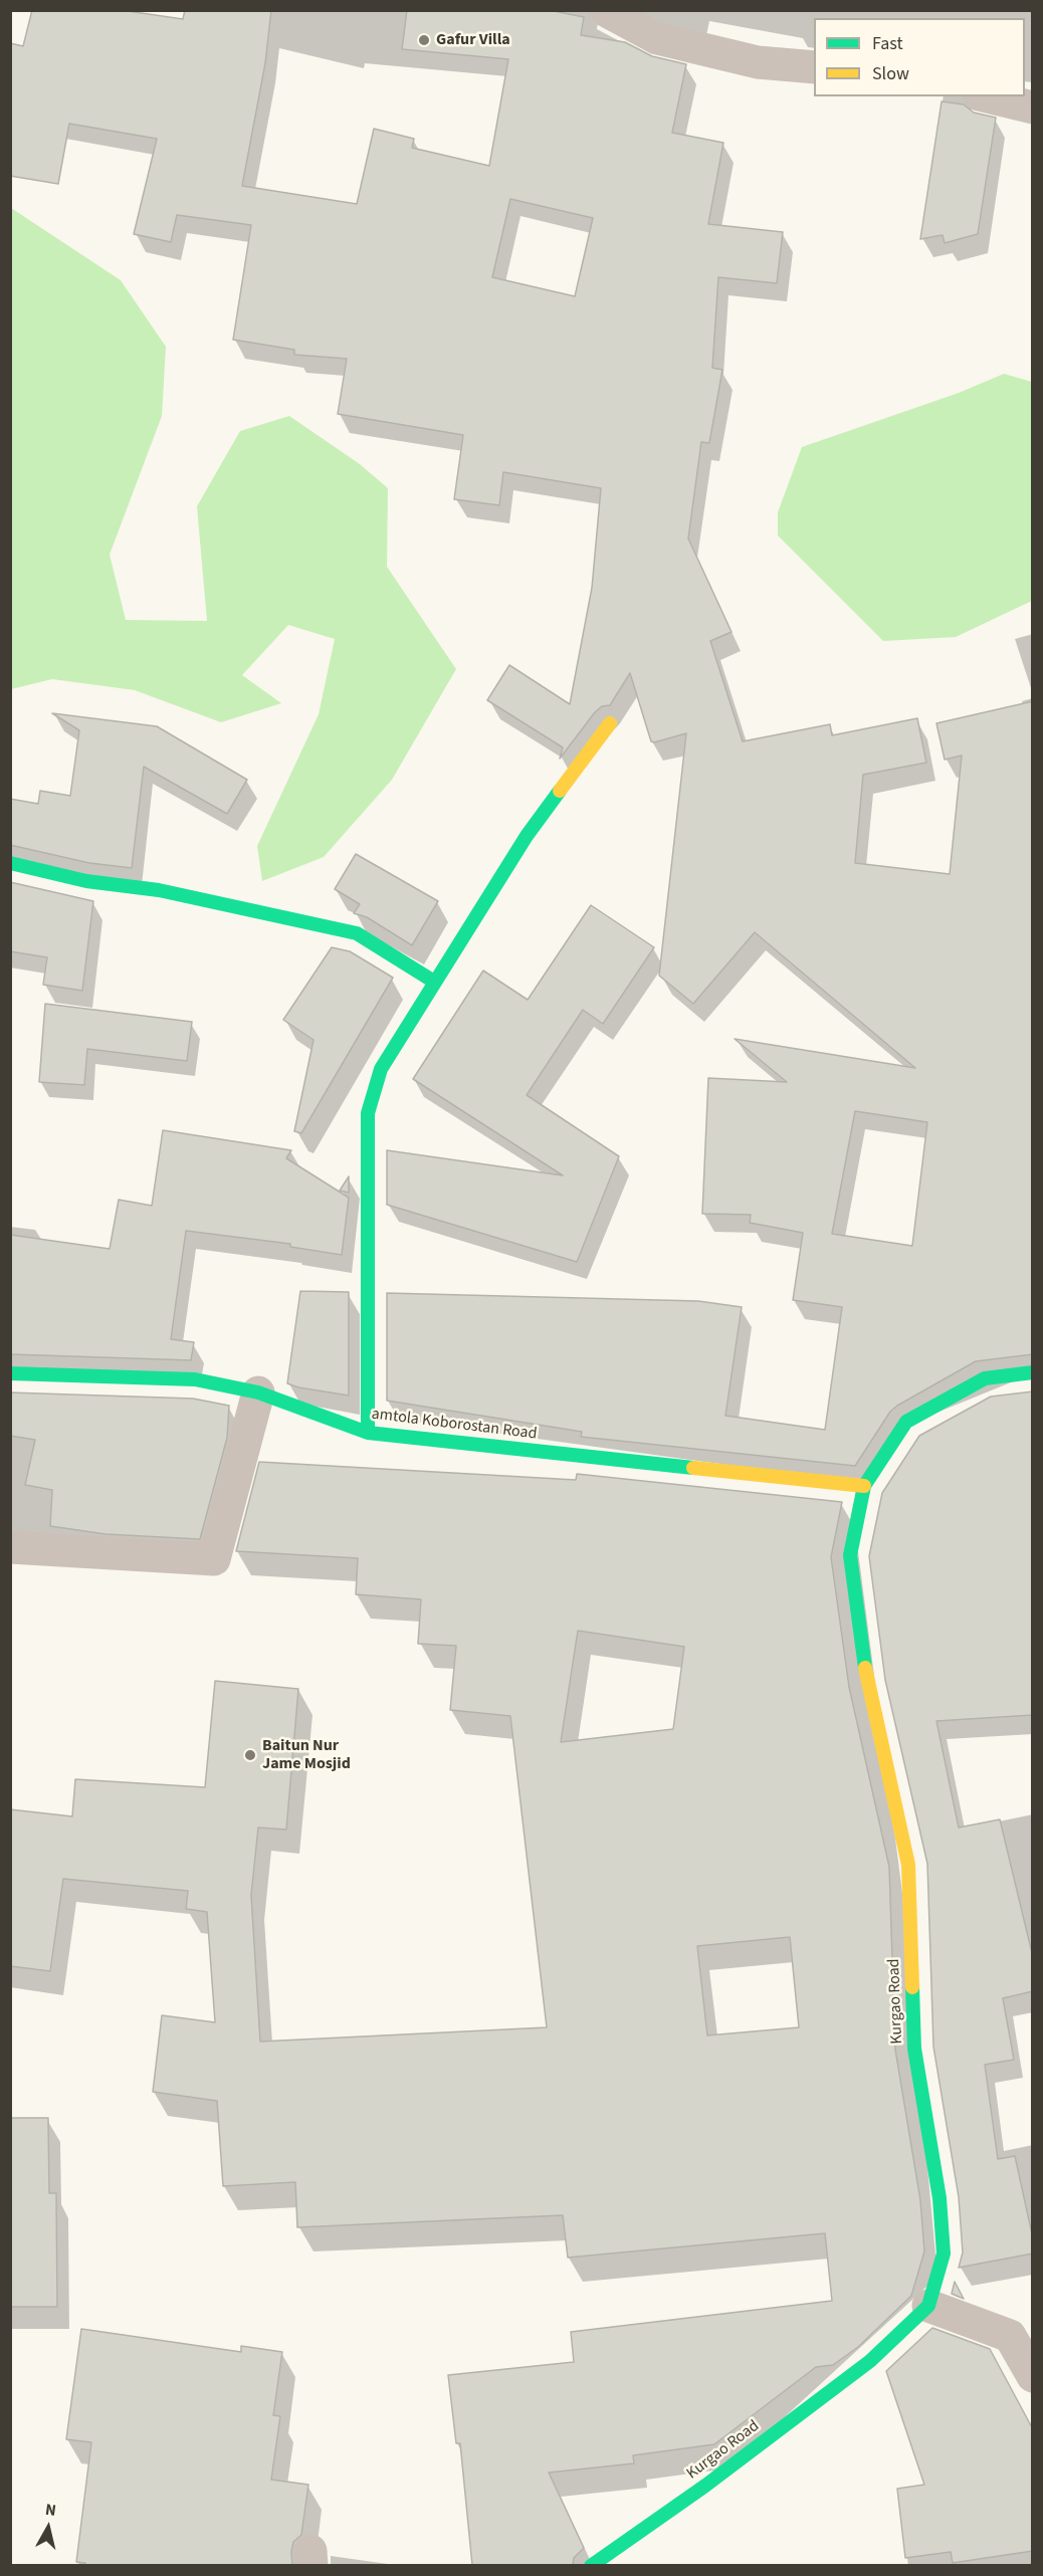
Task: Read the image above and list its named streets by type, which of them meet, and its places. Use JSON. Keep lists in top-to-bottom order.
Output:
{
  "streets": {
    "street": ["amtola Koborostan Road", "Kurgao Road"]
  },
  "crossings": [
    ["amtola Koborostan Road", "Kurgao Road"]
  ],
  "places": ["Gafur Villa", "Baitun Nur Jame Mosjid"],
  "legend": ["Fast", "Slow"],
  "north": "top"
}
